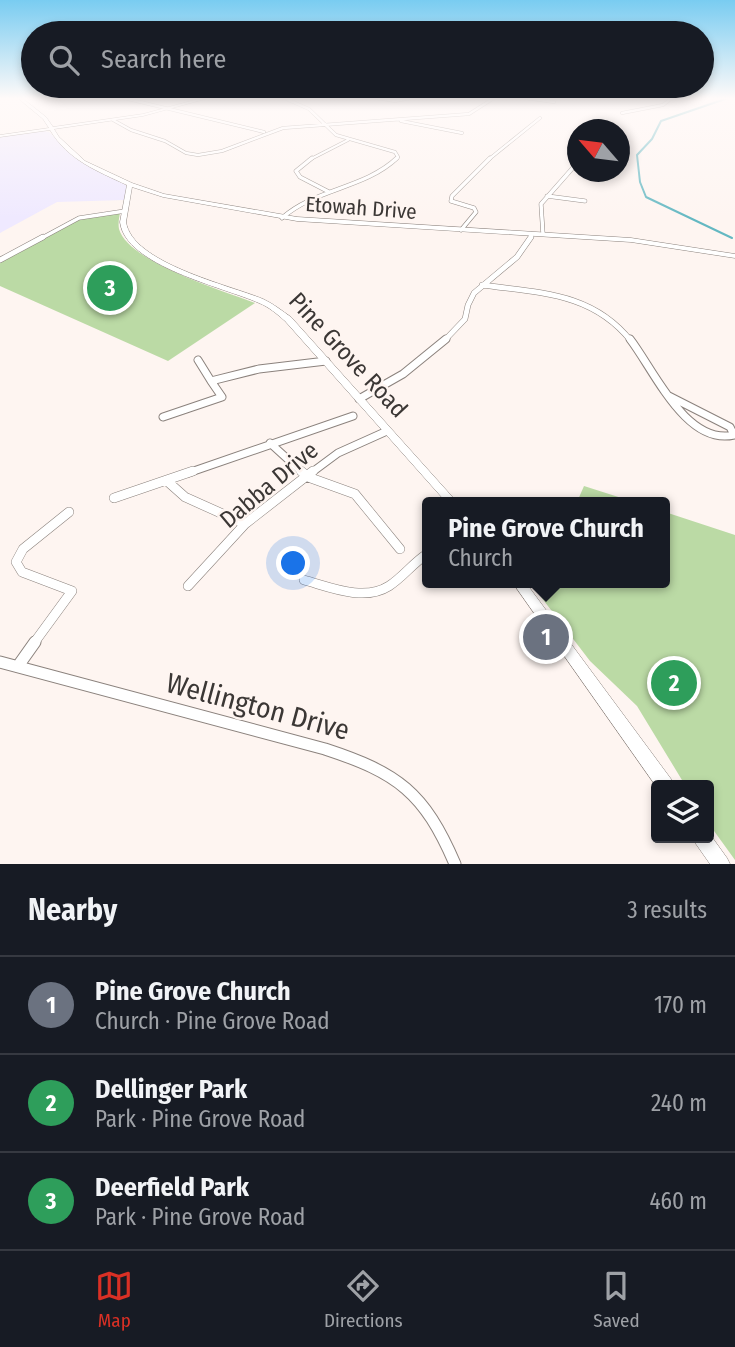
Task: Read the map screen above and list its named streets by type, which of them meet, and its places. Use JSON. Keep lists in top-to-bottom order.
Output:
{
  "streets": {
    "street": [
      "Etowah Drive",
      "Pine Grove Road",
      "Dabba Drive",
      "Wellington Drive"
    ]
  },
  "crossings": [
    ["Pine Grove Road", "Dabba Drive"]
  ],
  "north": "top left",
  "page": {
    "search": "Search here",
    "pins": ["3", "1", "2"],
    "popup": ["Pine Grove Church", "Church"],
    "heading": ["Nearby", "3 results"],
    "list": [
      {
        "mark": "1",
        "name": "Pine Grove Church",
        "note": "Church · Pine Grove Road",
        "value": "170 m"
      },
      {
        "mark": "2",
        "name": "Dellinger Park",
        "note": "Park · Pine Grove Road",
        "value": "240 m"
      },
      {
        "mark": "3",
        "name": "Deerfield Park",
        "note": "Park · Pine Grove Road",
        "value": "460 m"
      }
    ],
    "nav": ["Map", "Directions", "Saved"]
  }
}
